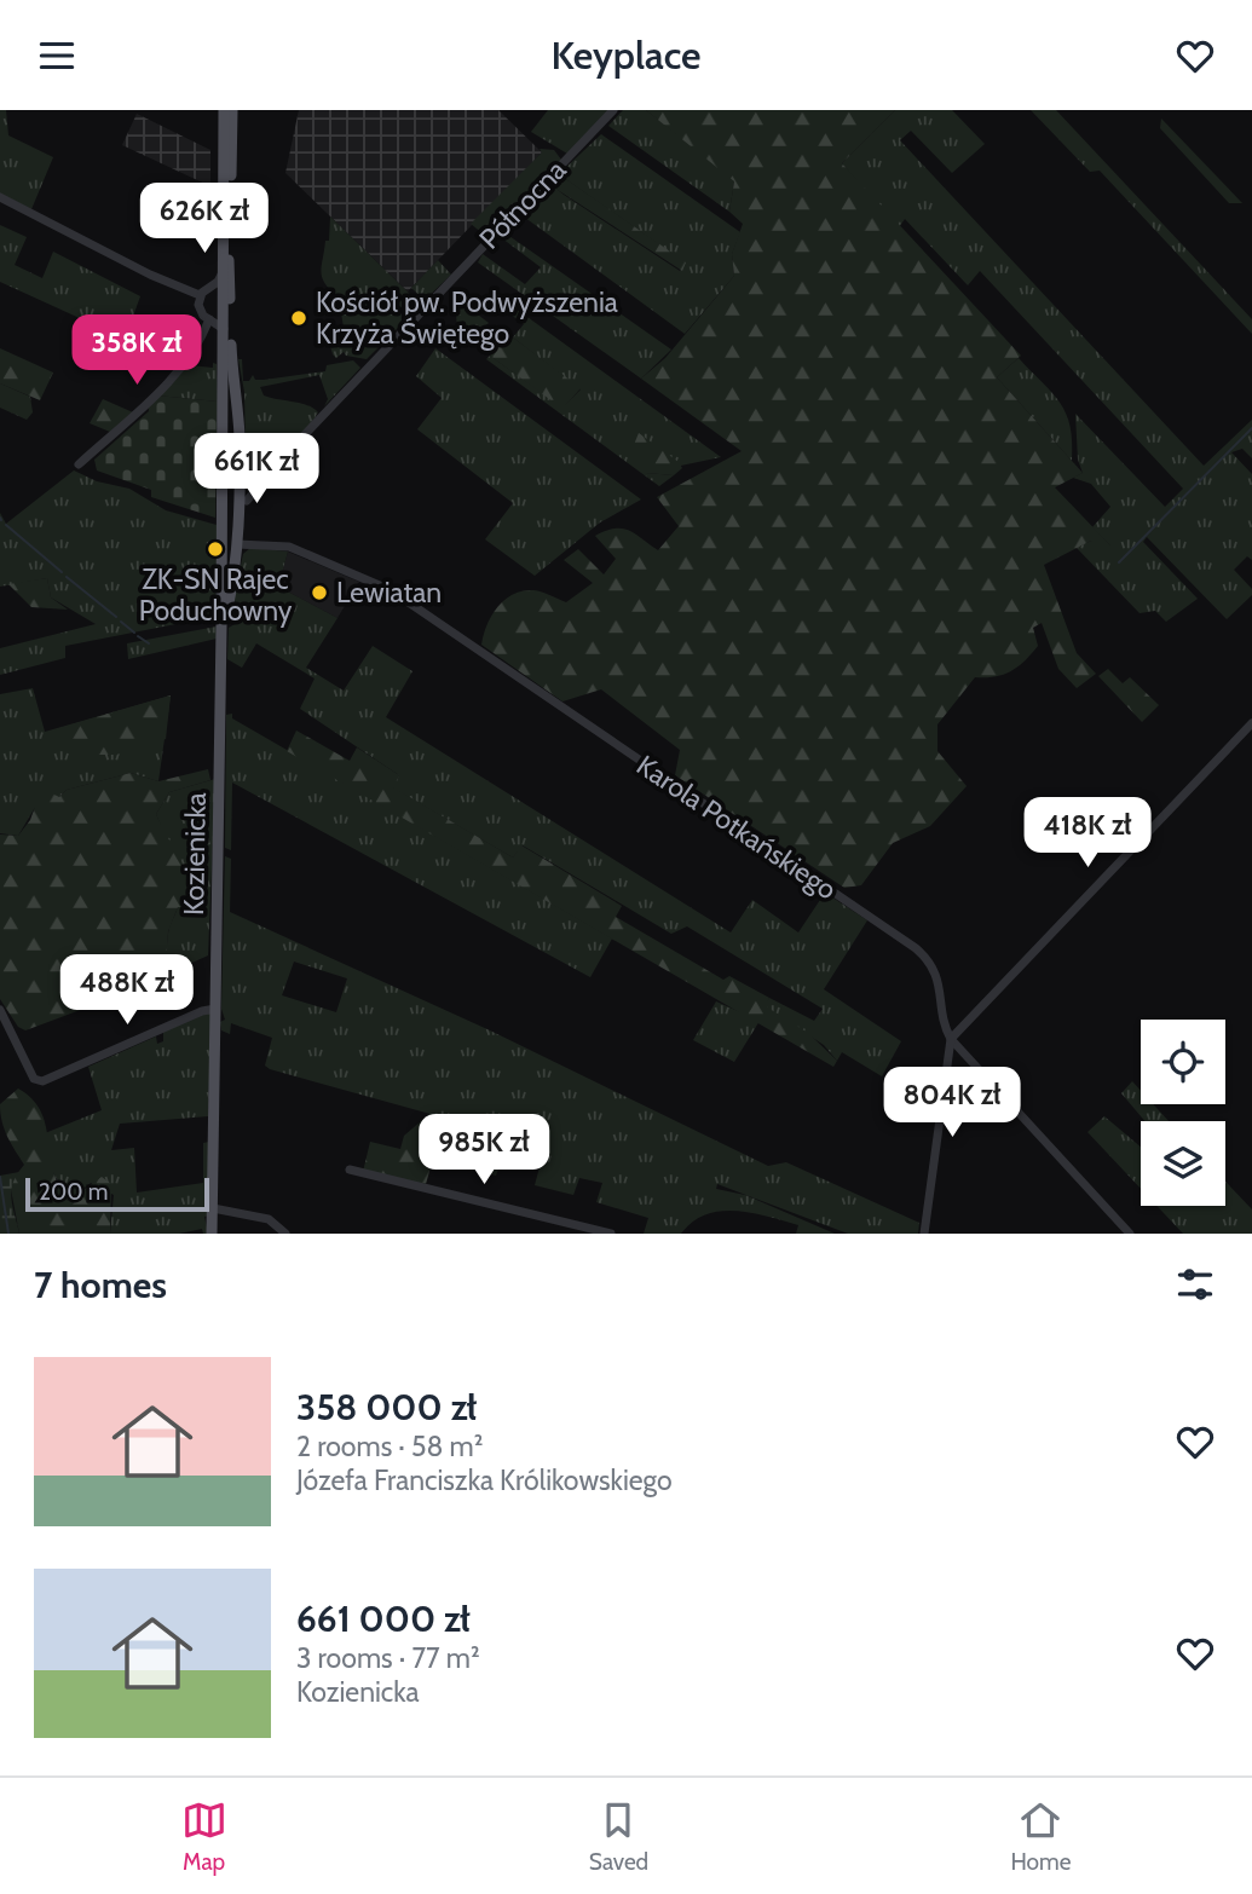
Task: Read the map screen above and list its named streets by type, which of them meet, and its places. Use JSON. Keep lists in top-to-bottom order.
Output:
{
  "streets": {
    "main road": ["Kozienicka"],
    "street": ["Północna", "Karola Potkańskiego"]
  },
  "crossings": [
    ["Karola Potkańskiego", "Kozienicka"]
  ],
  "places": ["Kościół pw. Podwyższenia Krzyża Świętego", "ZK-SN Rajec Poduchowny", "Lewiatan"],
  "scale_bar": "200 m",
  "page": {
    "header": "Keyplace",
    "price": [
      "626K zł",
      "358K zł",
      "661K zł",
      "418K zł",
      "488K zł",
      "804K zł",
      "985K zł"
    ],
    "scale": "200 m",
    "heading": "7 homes",
    "list": [
      {
        "name": "358 000 zł",
        "note": "2 rooms · 58 m² · Józefa Franciszka Królikowskiego"
      },
      {
        "name": "661 000 zł",
        "note": "3 rooms · 77 m² · Kozienicka"
      }
    ],
    "tabs": ["Map", "Saved", "Home"]
  }
}
